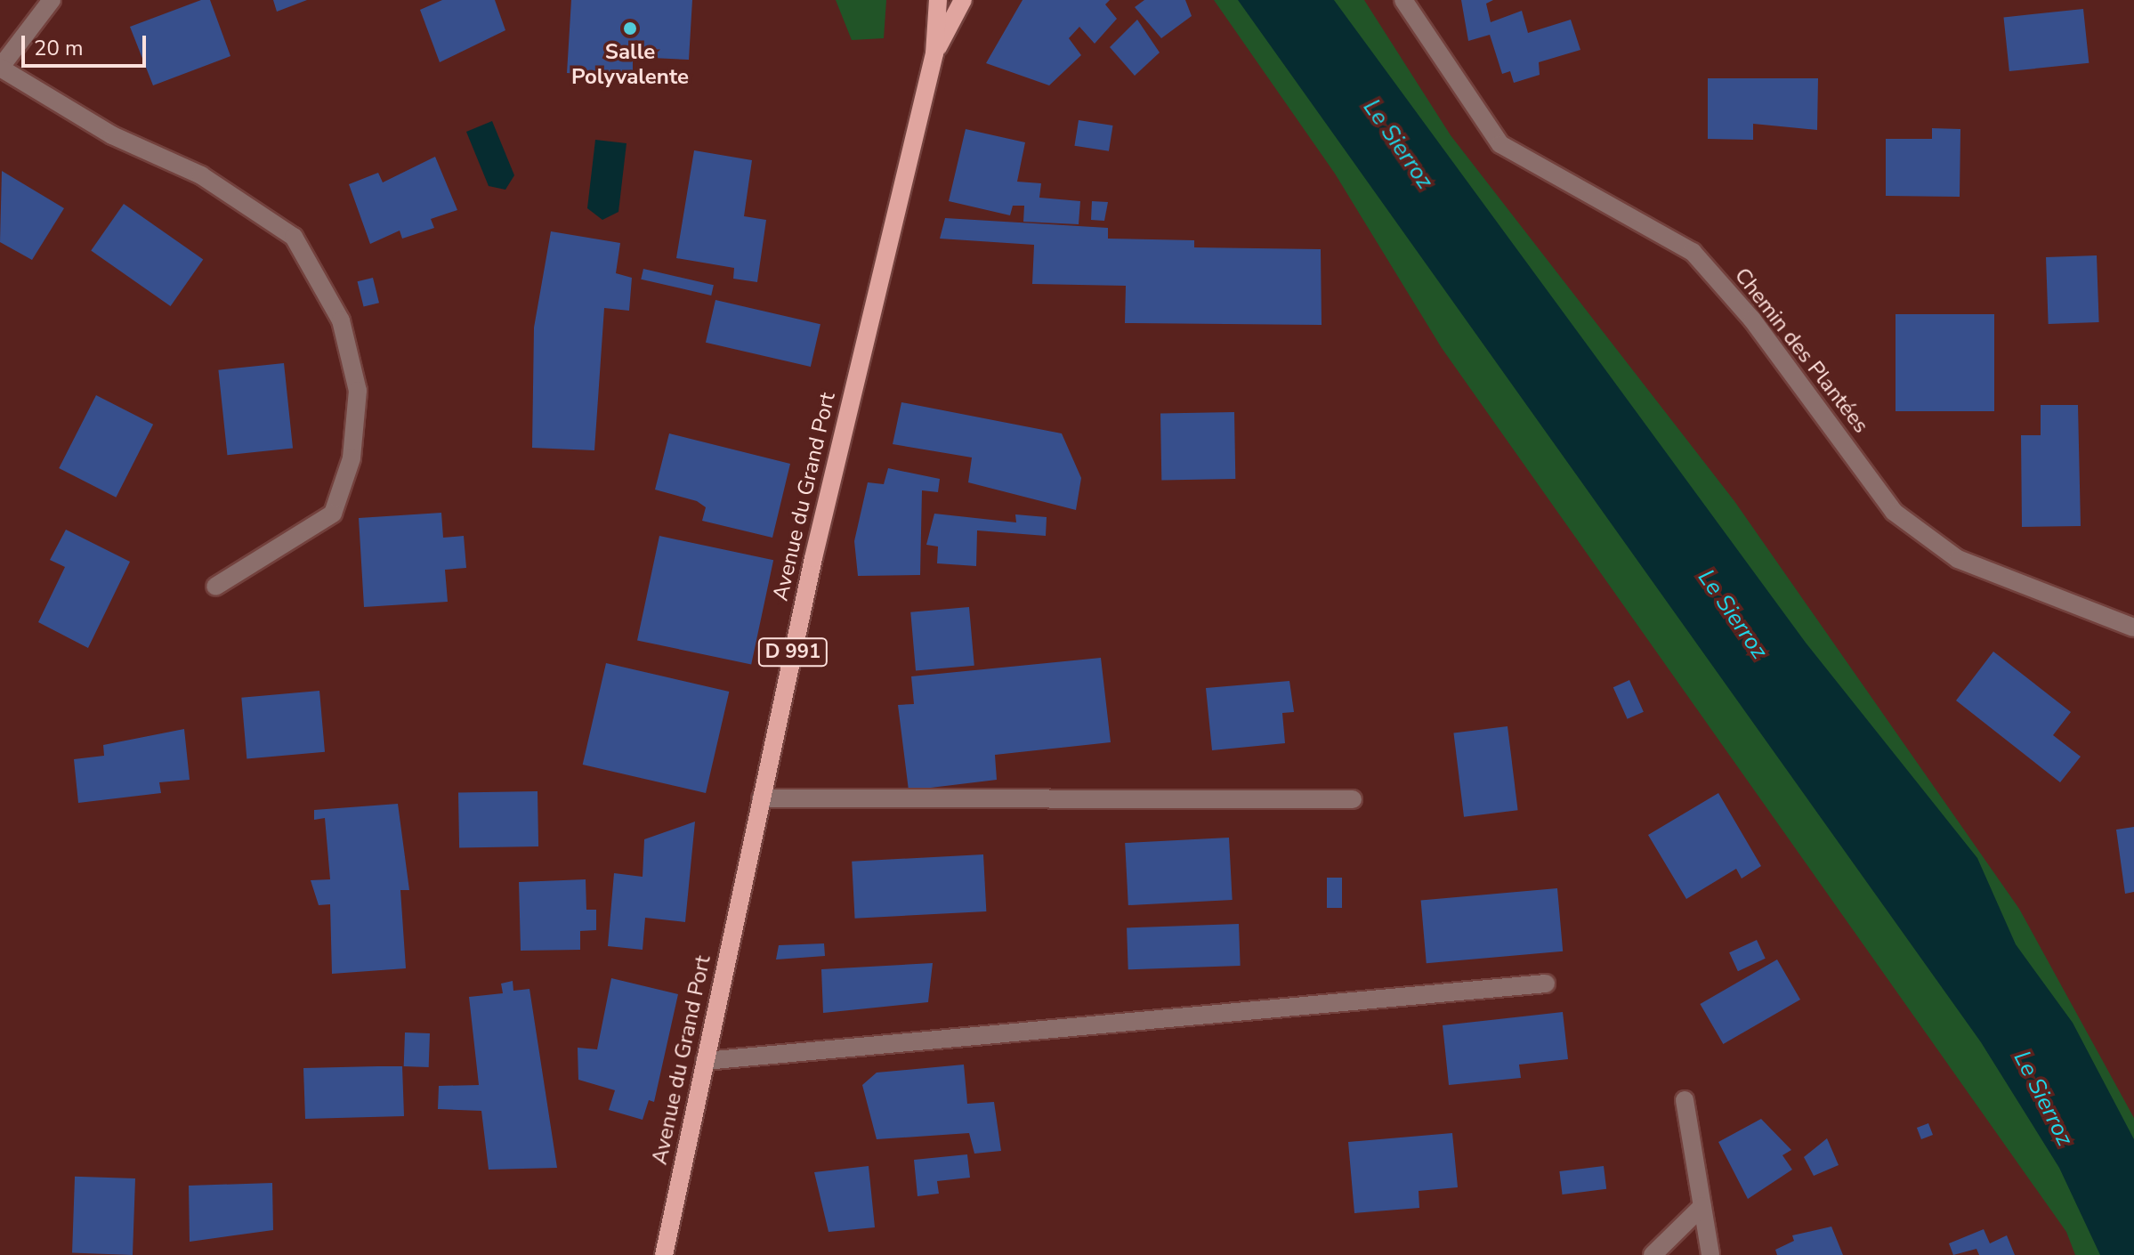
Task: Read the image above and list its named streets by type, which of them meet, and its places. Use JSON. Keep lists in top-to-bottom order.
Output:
{
  "streets": {
    "main road": ["Avenue du Grand Port", "D 991"],
    "street": ["Chemin des Plantées"]
  },
  "water": ["Le Sierroz"],
  "places": ["Salle Polyvalente"],
  "scale_bar": "20 m"
}
